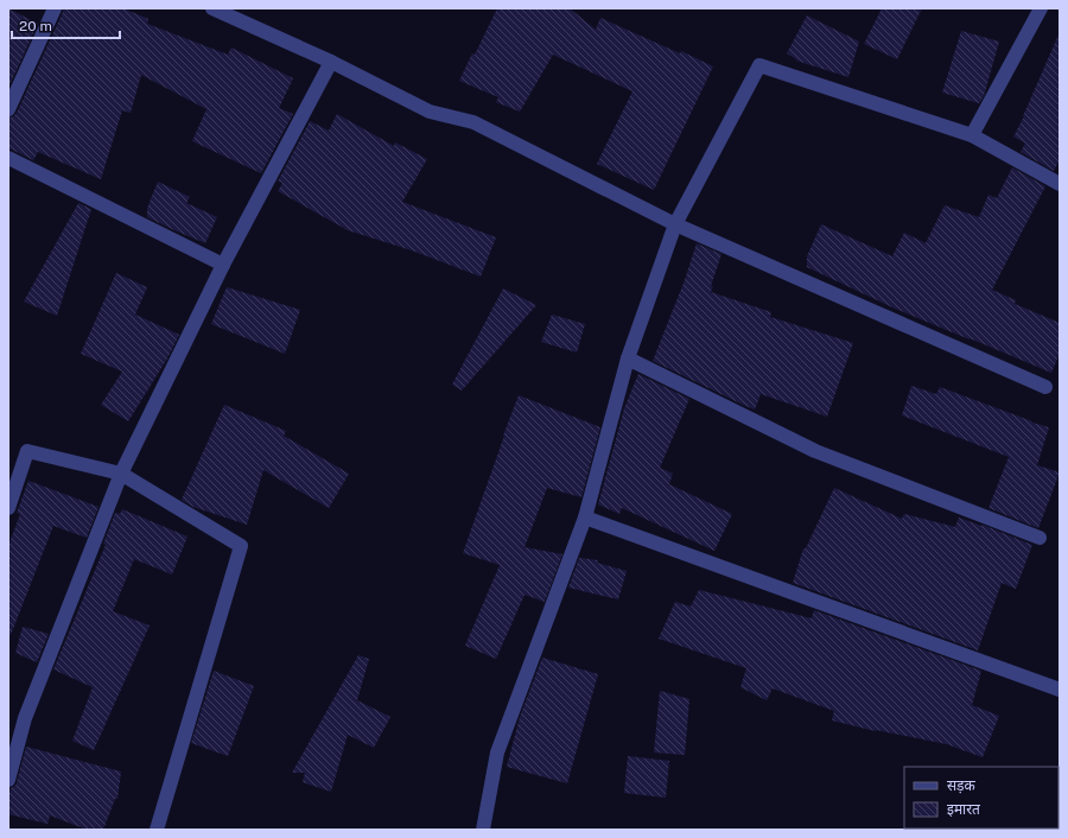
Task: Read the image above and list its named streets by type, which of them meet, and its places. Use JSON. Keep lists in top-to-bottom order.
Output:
{
  "legend": ["सड़क", "इमारत"],
  "scale_bar": "20 m"
}
